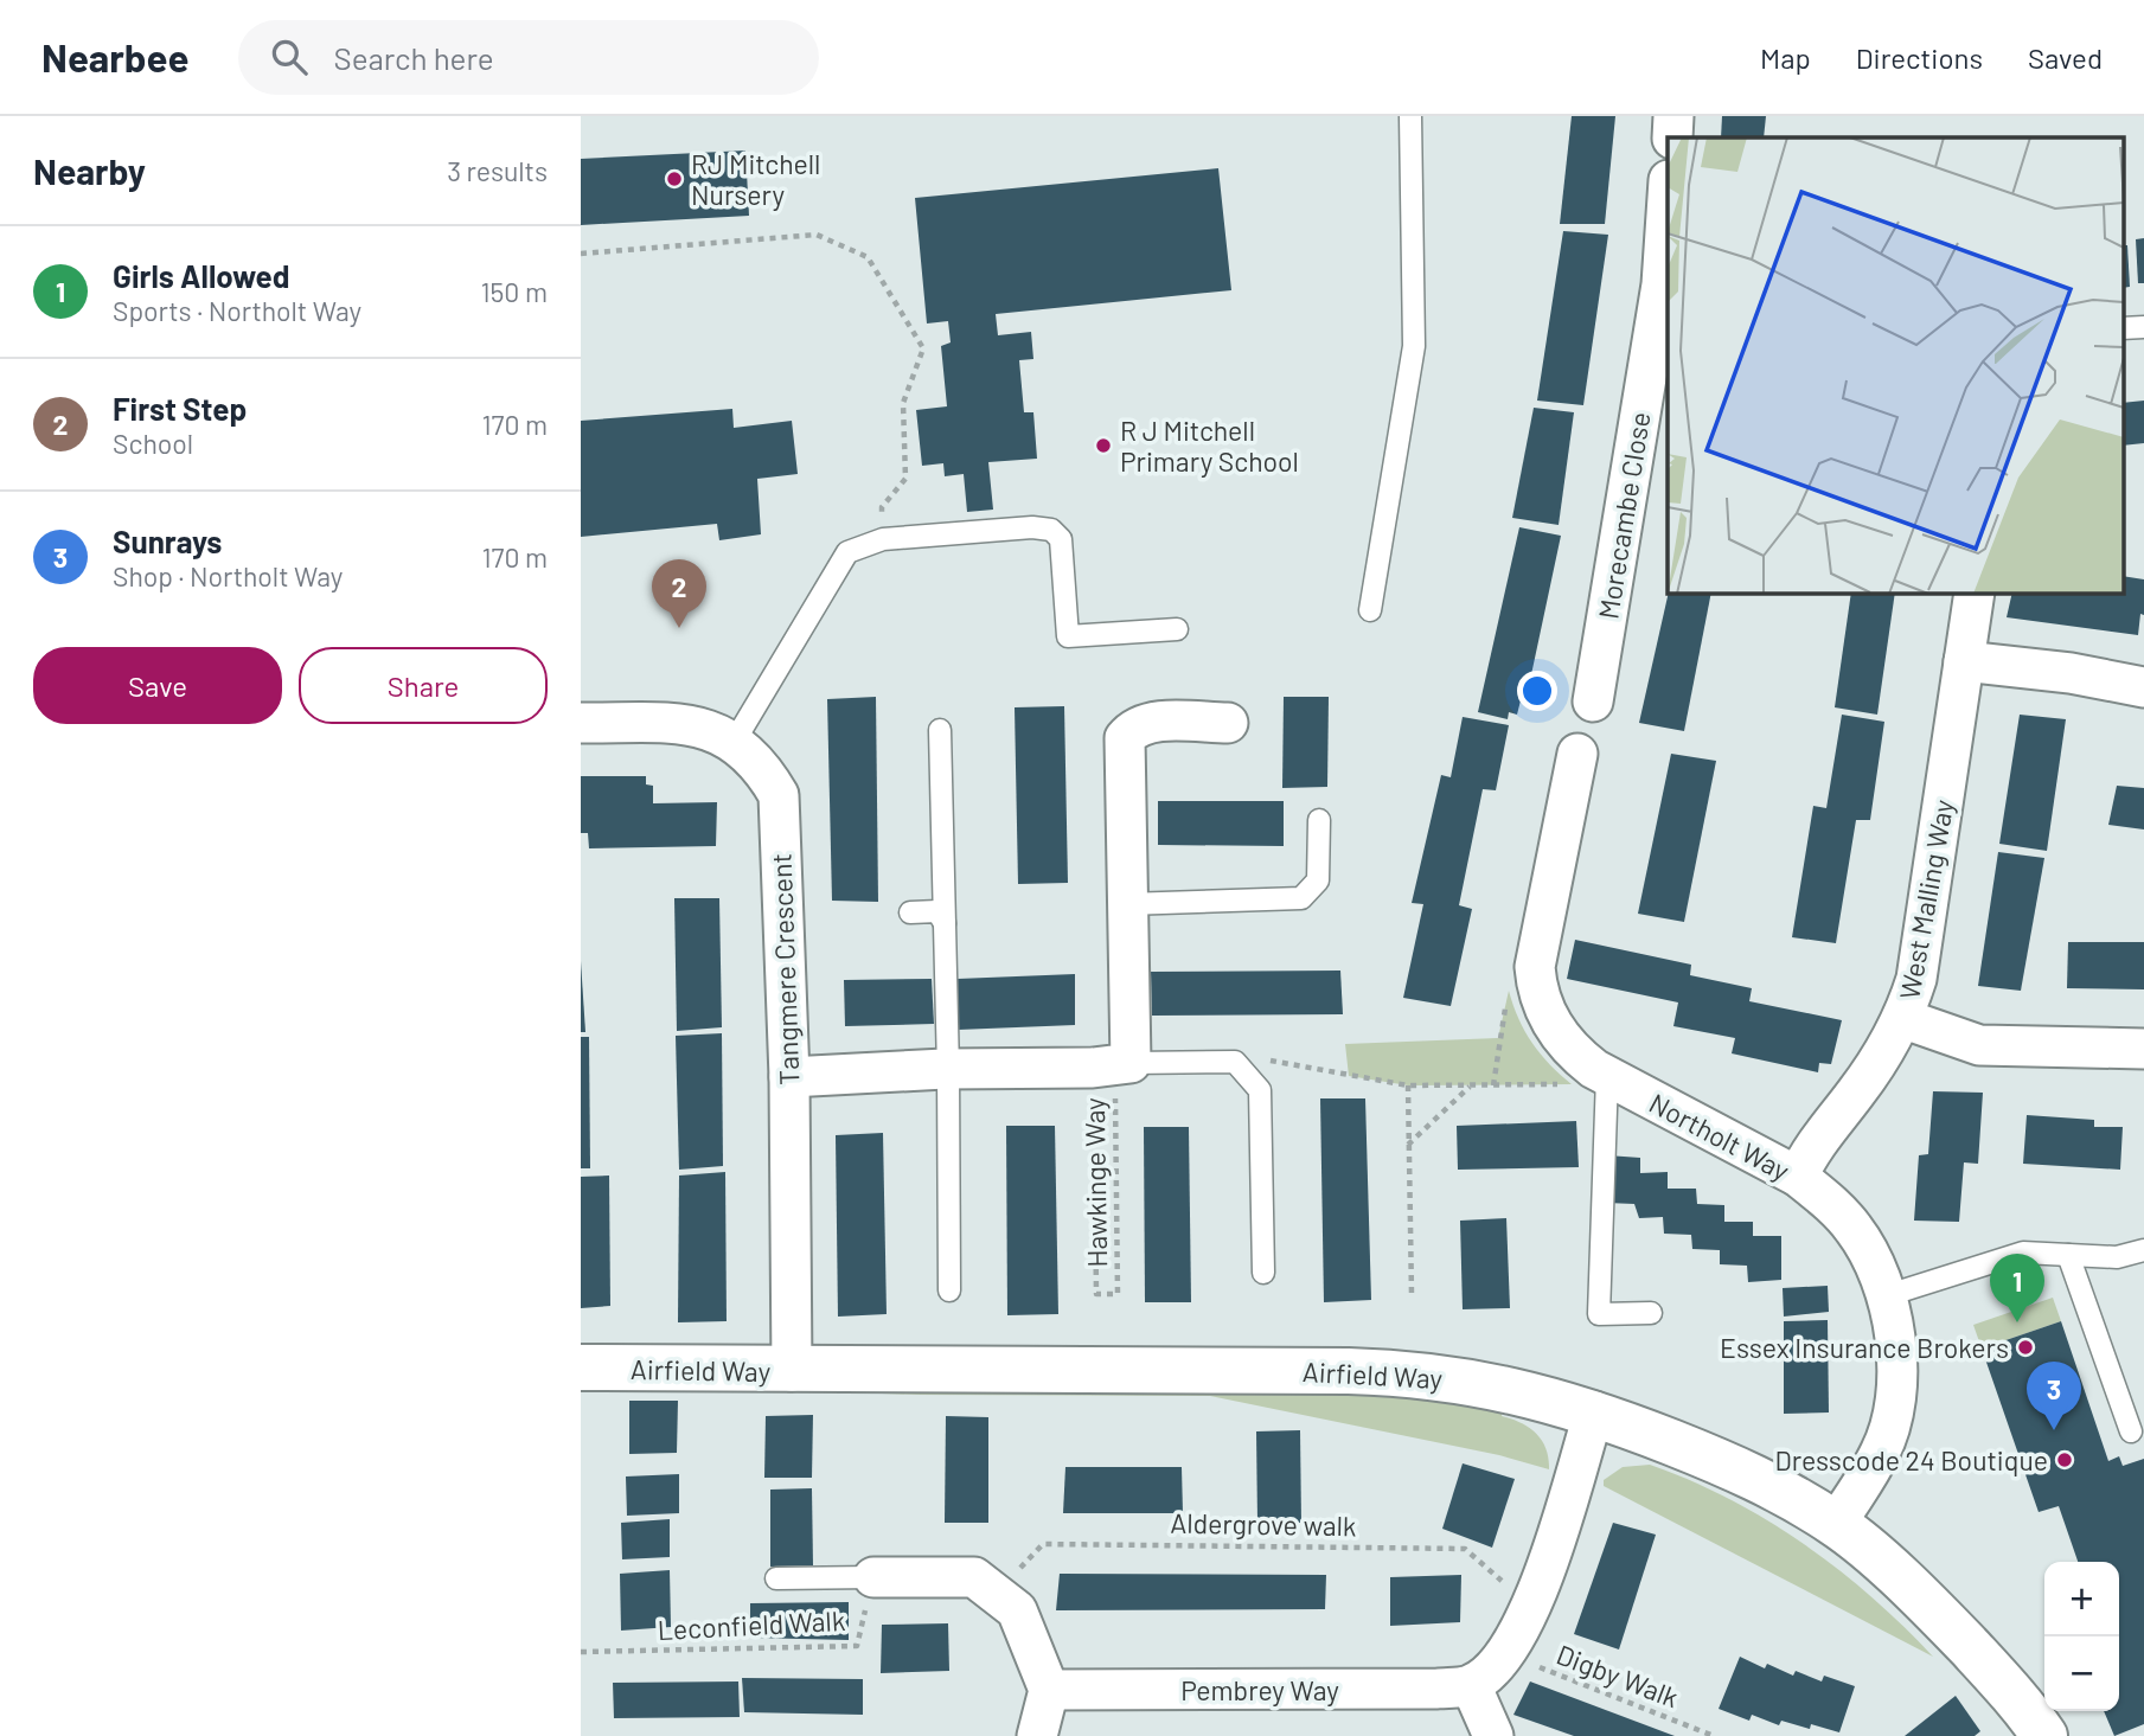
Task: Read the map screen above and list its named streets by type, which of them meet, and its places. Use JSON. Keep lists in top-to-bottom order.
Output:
{
  "streets": {
    "street": [
      "Morecambe Close",
      "West Malling Way",
      "Tangmere Crescent",
      "Northolt Way",
      "Hawkinge Way",
      "Airfield Way",
      "Pembrey Way"
    ],
    "path": ["Aldergrove walk", "Leconfield Walk", "Digby Walk"]
  },
  "crossings": [
    ["West Malling Way", "Northolt Way"],
    ["Tangmere Crescent", "Hawkinge Way"],
    ["Tangmere Crescent", "Airfield Way"],
    ["Northolt Way", "Airfield Way"]
  ],
  "places": [
    "RJ Mitchell Nursery",
    "R J Mitchell Primary School",
    "Essex Insurance Brokers",
    "Dresscode 24 Boutique"
  ],
  "page": {
    "header": "Nearbee",
    "search": "Search here",
    "nav": ["Map", "Directions", "Saved"],
    "heading": ["Nearby", "3 results"],
    "list": [
      {
        "mark": "1",
        "name": "Girls Allowed",
        "note": "Sports · Northolt Way",
        "value": "150 m"
      },
      {
        "mark": "2",
        "name": "First Step",
        "note": "School",
        "value": "170 m"
      },
      {
        "mark": "3",
        "name": "Sunrays",
        "note": "Shop · Northolt Way",
        "value": "170 m"
      }
    ],
    "pins": ["2", "1", "3"],
    "buttons": ["Save", "Share"],
    "map_buttons": ["+", "−"]
  }
}
